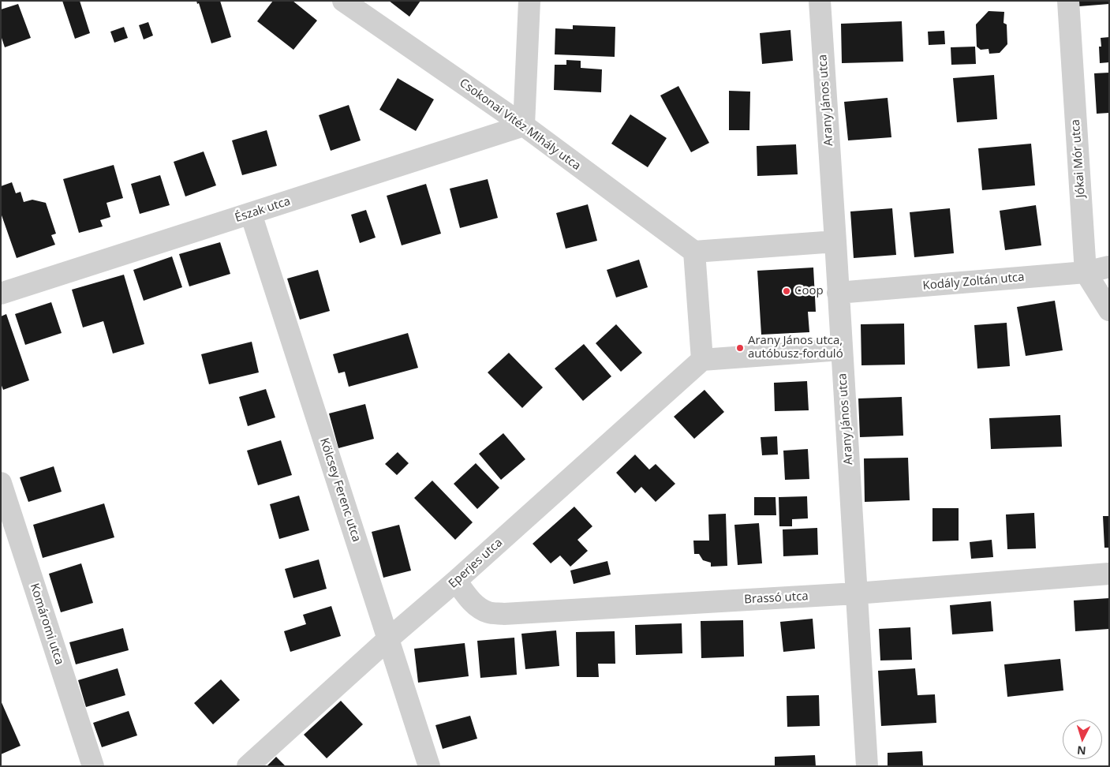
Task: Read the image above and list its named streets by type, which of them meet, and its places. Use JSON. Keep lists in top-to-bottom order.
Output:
{
  "streets": {
    "street": [
      "Arany János utca",
      "Csokonai Vitéz Mihály utca",
      "Jókai Mór utca",
      "Észak utca",
      "Kodály Zoltán utca",
      "Kölcsey Ferenc utca",
      "Eperjes utca",
      "Brassó utca",
      "Komáromi utca"
    ]
  },
  "crossings": [
    ["Arany János utca", "Kodály Zoltán utca"],
    ["Arany János utca", "Brassó utca"],
    ["Csokonai Vitéz Mihály utca", "Észak utca"],
    ["Jókai Mór utca", "Kodály Zoltán utca"],
    ["Észak utca", "Kölcsey Ferenc utca"],
    ["Kölcsey Ferenc utca", "Eperjes utca"],
    ["Eperjes utca", "Brassó utca"]
  ],
  "places": ["Coop", "Arany János utca, autóbusz-forduló"],
  "north": "bottom"
}
